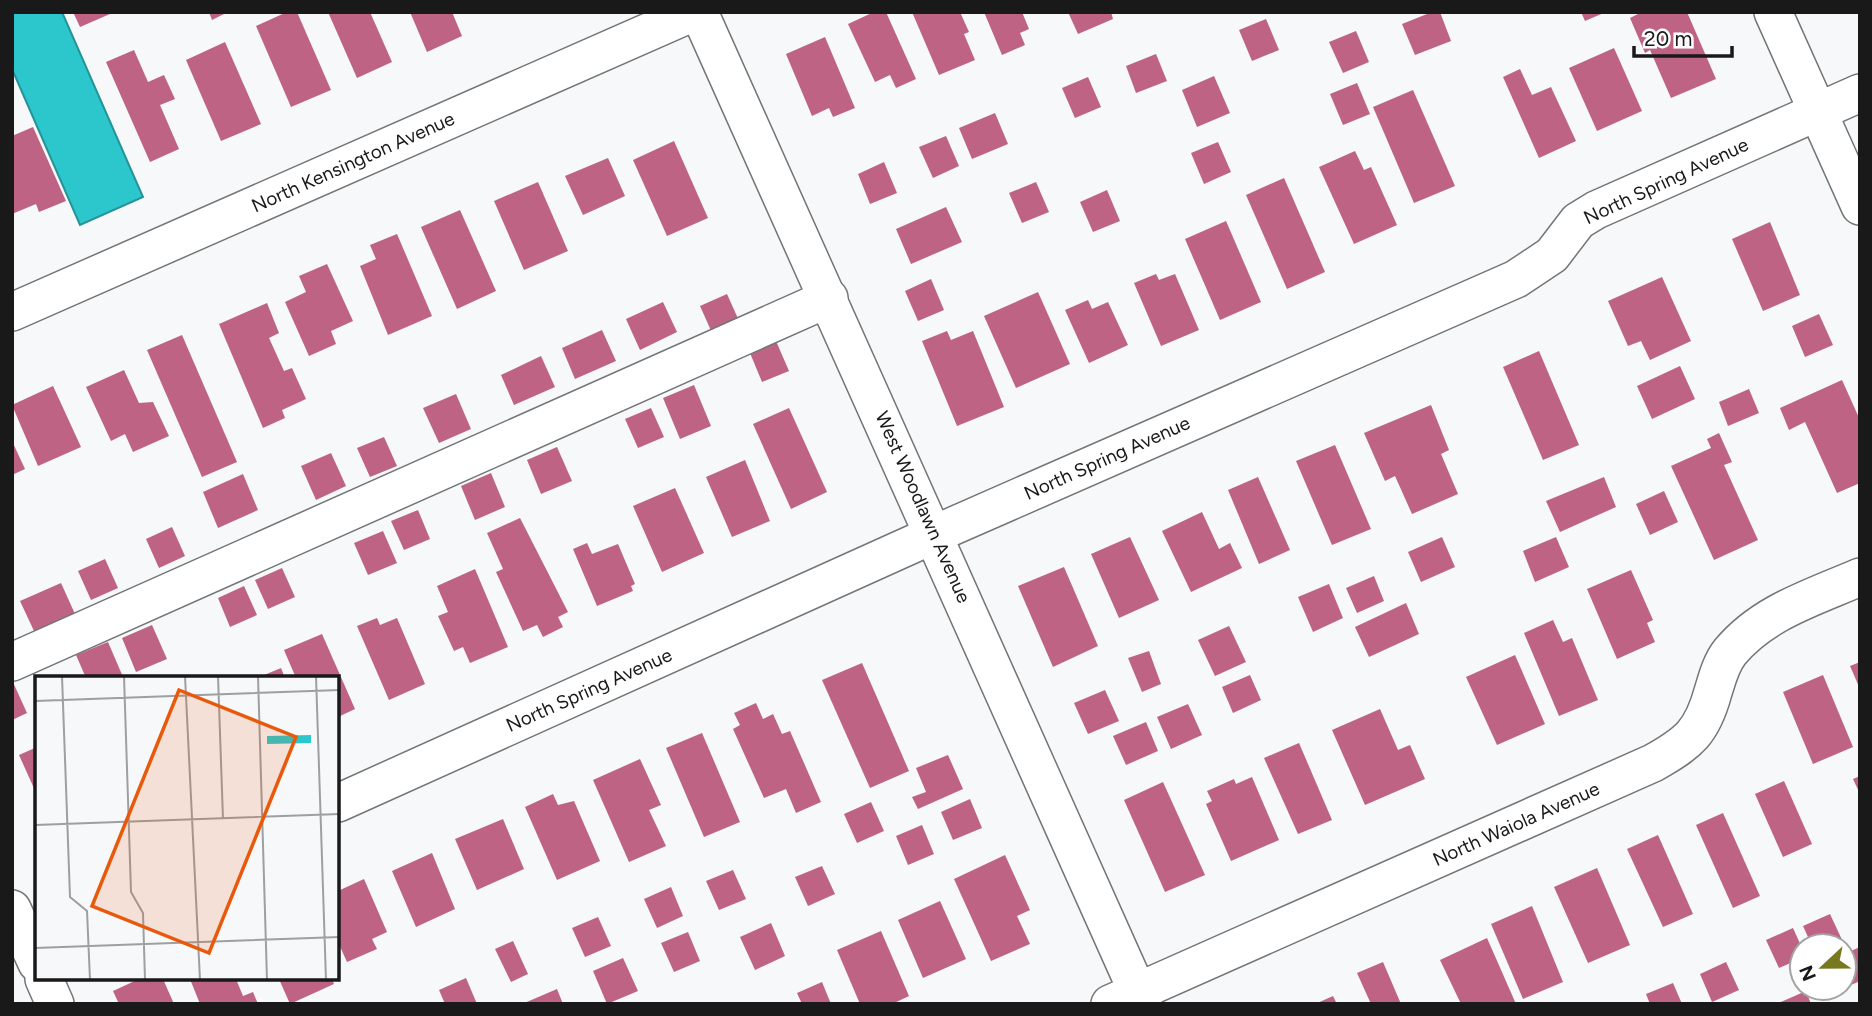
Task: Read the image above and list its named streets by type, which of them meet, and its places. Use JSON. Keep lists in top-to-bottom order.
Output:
{
  "streets": {
    "street": [
      "North Kensington Avenue",
      "North Spring Avenue",
      "West Woodlawn Avenue",
      "North Waiola Avenue"
    ]
  },
  "crossings": [
    ["North Kensington Avenue", "West Woodlawn Avenue"],
    ["North Spring Avenue", "West Woodlawn Avenue"],
    ["West Woodlawn Avenue", "North Waiola Avenue"]
  ],
  "scale_bar": "20 m",
  "north": "left"
}
